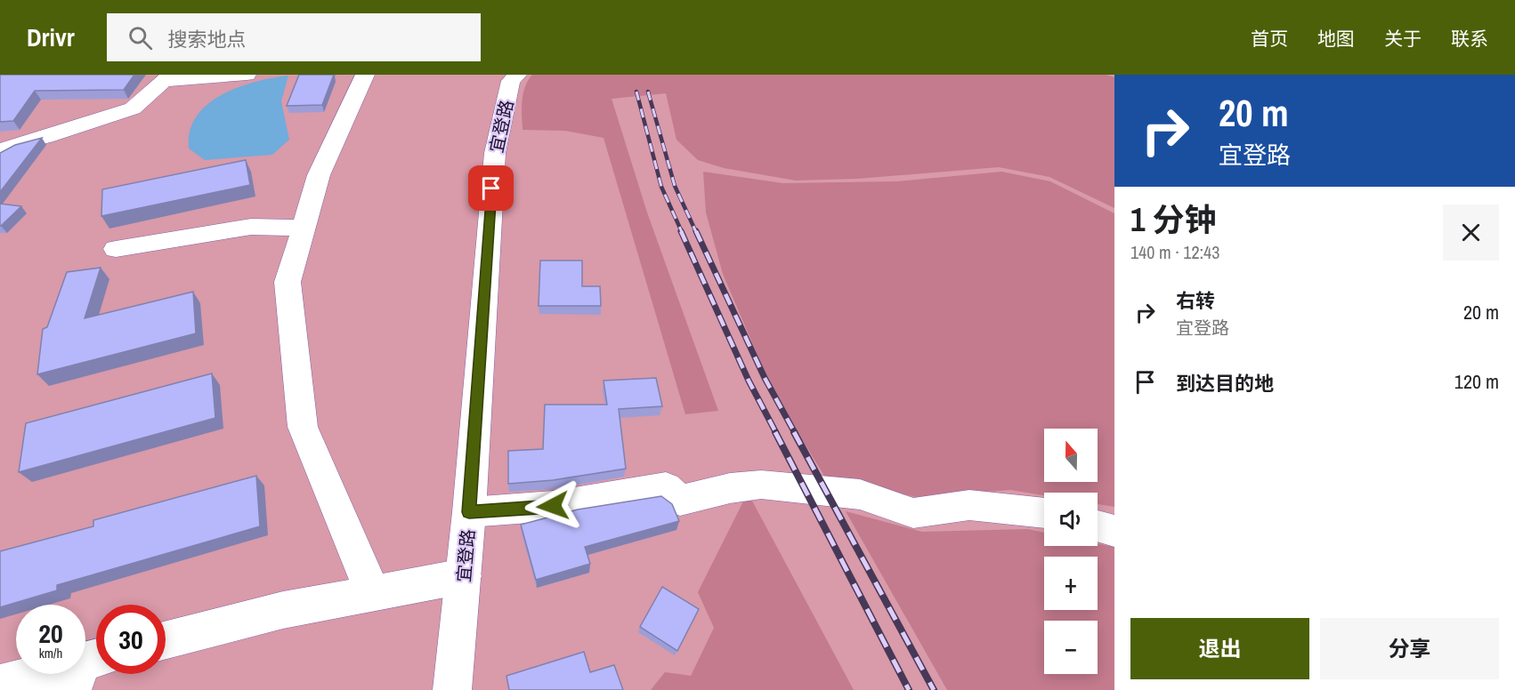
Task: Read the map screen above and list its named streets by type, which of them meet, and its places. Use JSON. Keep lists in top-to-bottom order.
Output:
{
  "streets": {
    "street": ["宜登路"]
  },
  "north": "top",
  "page": {
    "header": "Drivr",
    "search": "搜索地点",
    "nav": [
      "首页",
      "地图",
      "关于",
      "联系"
    ],
    "turn": ["20 m", "宜登路"],
    "heading": ["1 分钟", "140 m · 12:43"],
    "list": [
      {
        "name": "右转",
        "note": "宜登路",
        "value": "20 m"
      },
      {
        "name": "到达目的地",
        "value": "120 m"
      }
    ],
    "map_buttons": ["+", "−"],
    "speed": "20 km/h",
    "limit": "30",
    "buttons": ["退出", "分享"]
  }
}
